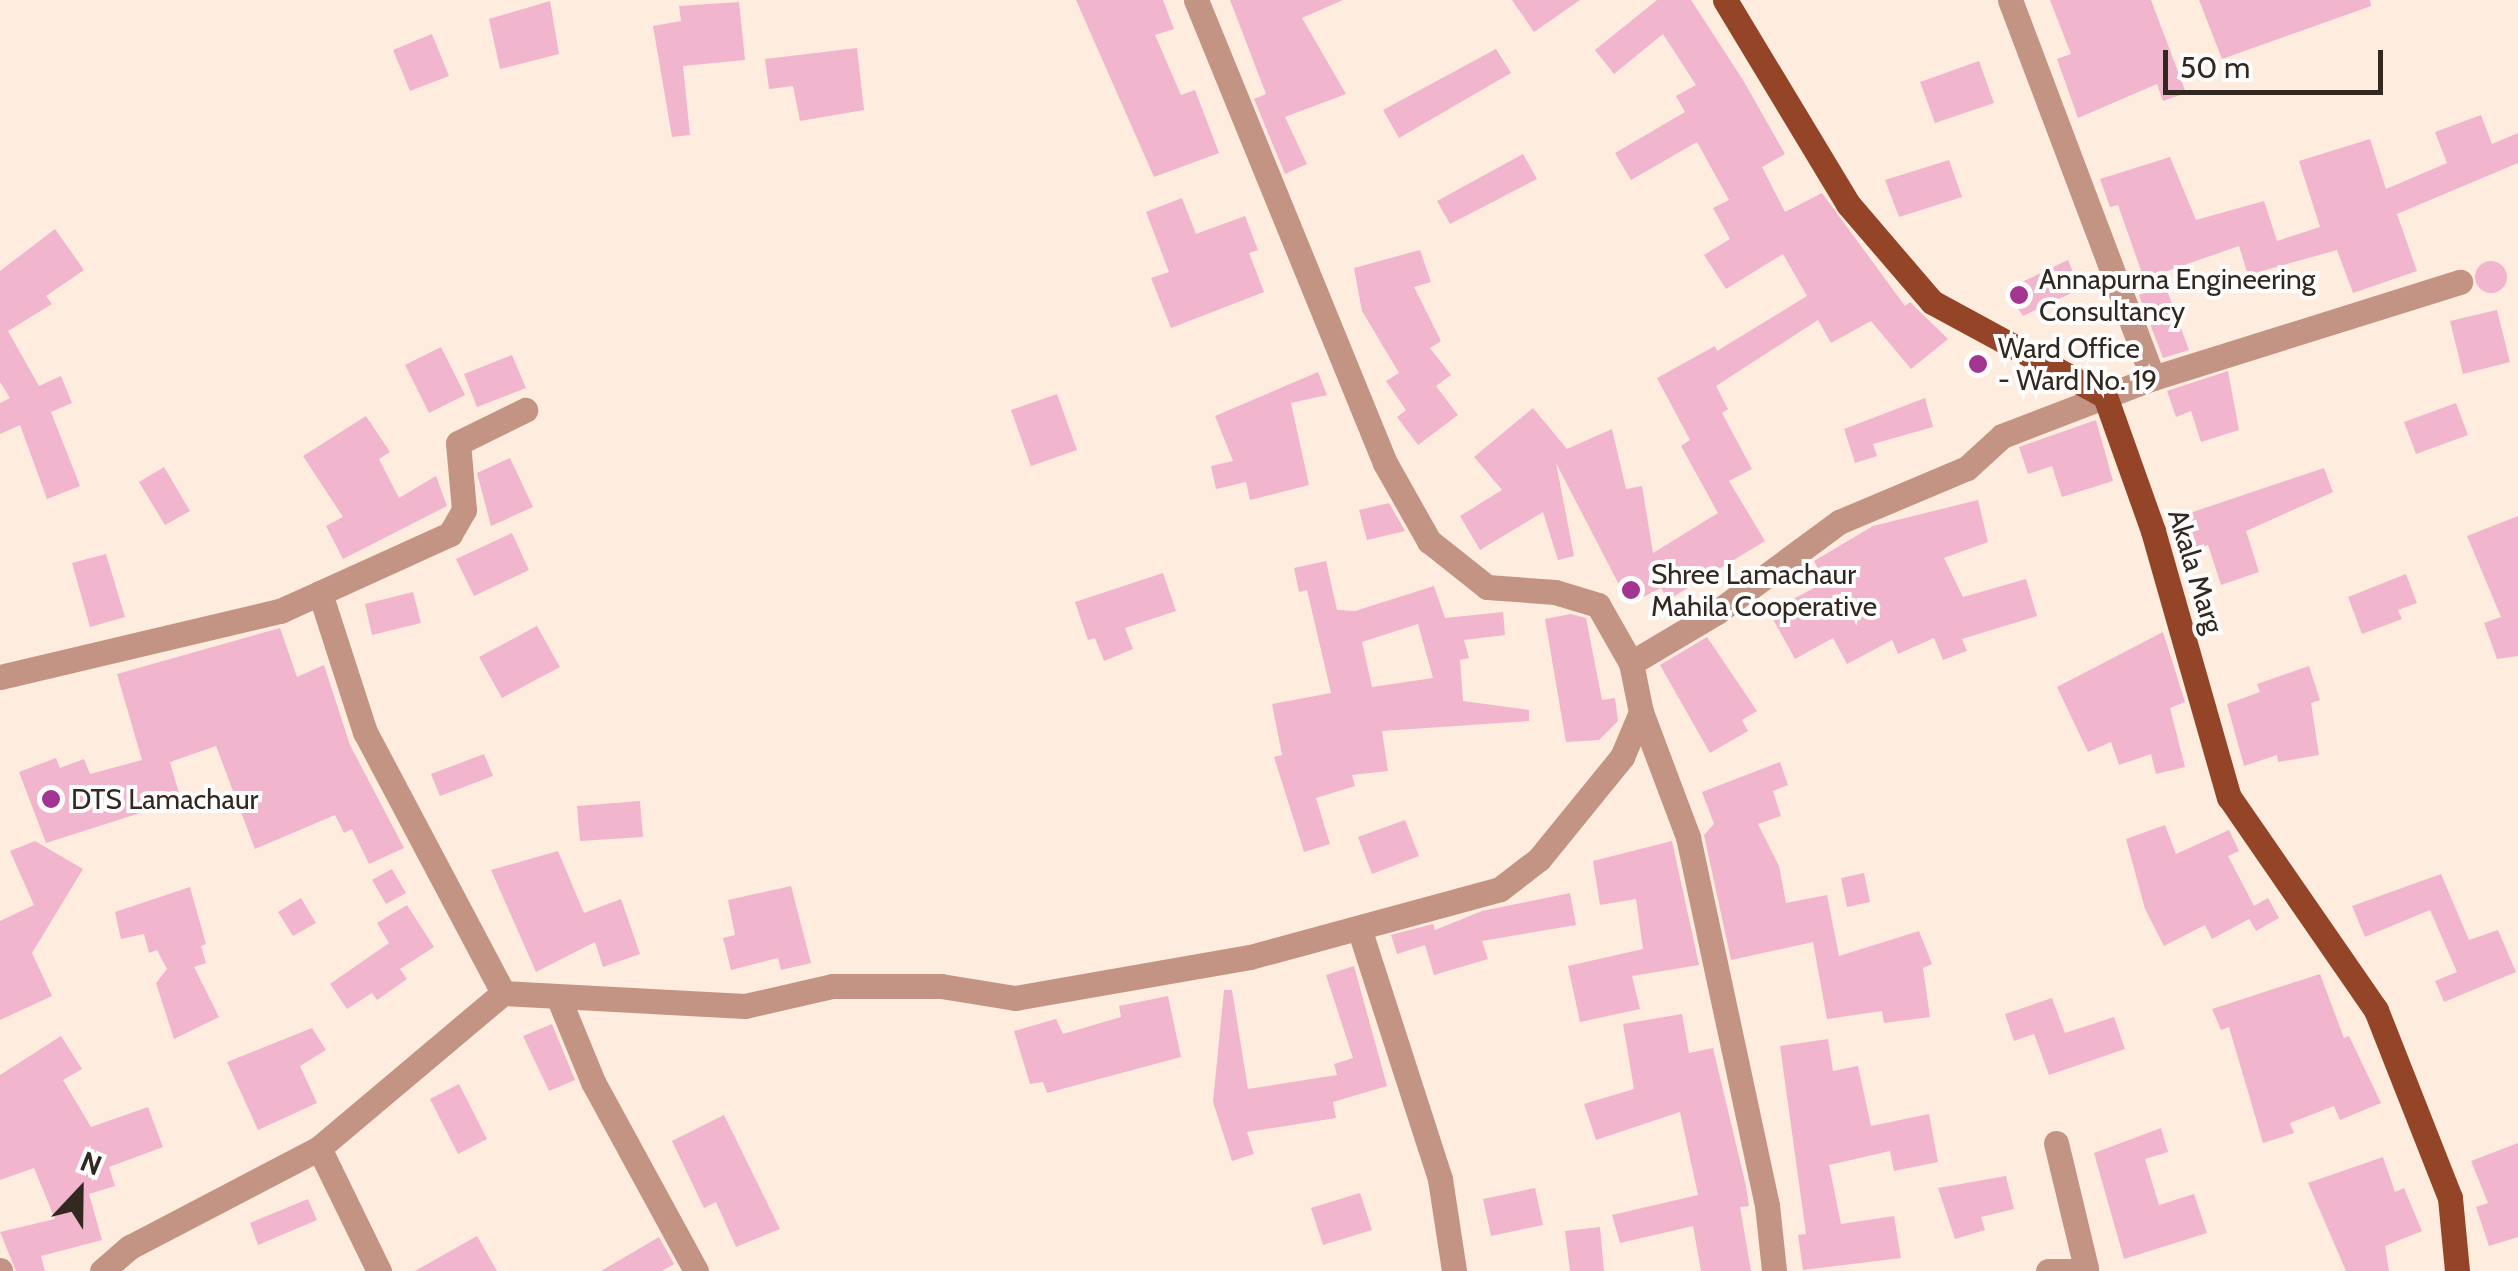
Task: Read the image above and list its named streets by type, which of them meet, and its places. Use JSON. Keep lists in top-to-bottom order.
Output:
{
  "streets": {
    "main road": ["Akala Marg"]
  },
  "places": [
    "Annapurna Engineering Consultancy",
    "Ward Office - Ward No. 19",
    "Shree Lamachaur Mahila Cooperative",
    "DTS Lamachaur"
  ],
  "scale_bar": "50 m",
  "north": "top"
}
